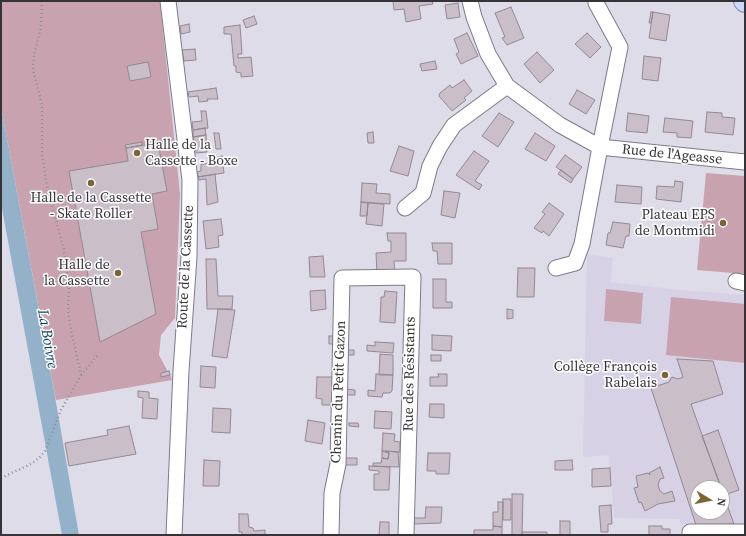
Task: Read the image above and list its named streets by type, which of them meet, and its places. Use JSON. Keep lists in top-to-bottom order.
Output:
{
  "streets": {
    "street": [
      "Rue de l'Ageasse",
      "Route de la Cassette",
      "Rue des Résistants",
      "Chemin du Petit Gazon"
    ]
  },
  "crossings": [
    ["Rue des Résistants", "Chemin du Petit Gazon"]
  ],
  "water": ["La Boivre"],
  "places": [
    "Halle de la Cassette - Boxe",
    "Halle de la Cassette - Skate Roller",
    "Plateau EPS de Montmidi",
    "Halle de la Cassette",
    "Collège François Rabelais"
  ],
  "north": "right"
}
